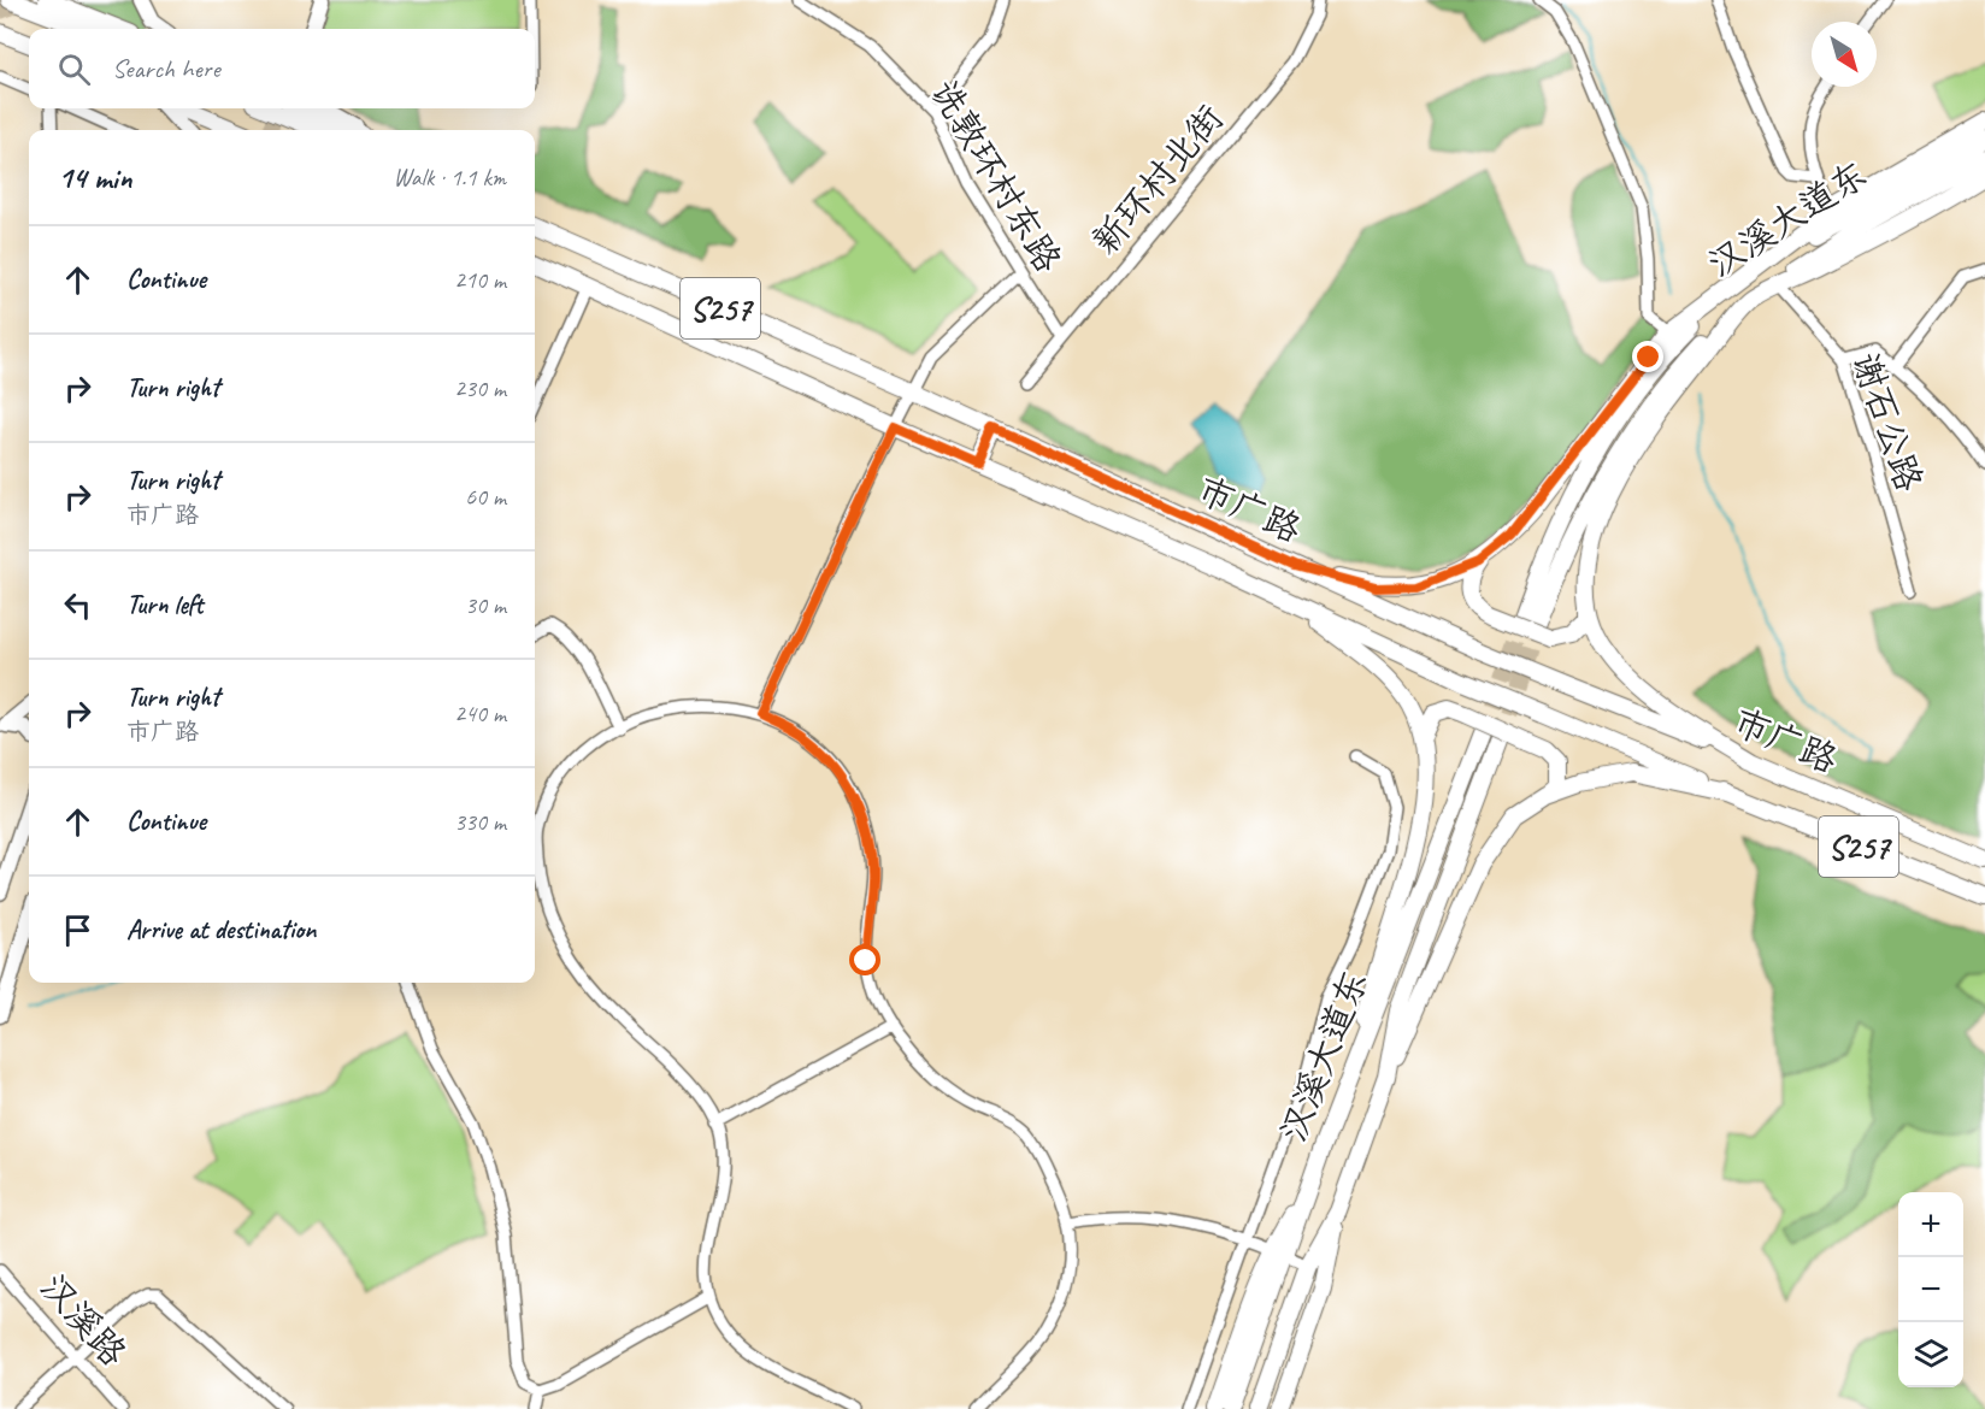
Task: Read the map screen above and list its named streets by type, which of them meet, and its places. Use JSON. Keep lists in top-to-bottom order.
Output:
{
  "streets": {
    "main road": ["汉溪大道东", "S257", "市广路"],
    "street": [
      "诜敦环村东路",
      "新环村北街",
      "谢石公路",
      "汉溪路"
    ]
  },
  "crossings": [
    ["诜敦环村东路", "新环村北街"]
  ],
  "north": "bottom right",
  "page": {
    "search": "Search here",
    "heading": ["14 min", "Walk · 1.1 km"],
    "list": [
      ["Continue", "210 m"],
      ["Turn right", "230 m"],
      ["Turn right", "市广路", "60 m"],
      ["Turn left", "30 m"],
      ["Turn right", "市广路", "240 m"],
      ["Continue", "330 m"],
      "Arrive at destination"
    ],
    "map_buttons": ["+", "−"]
  }
}
